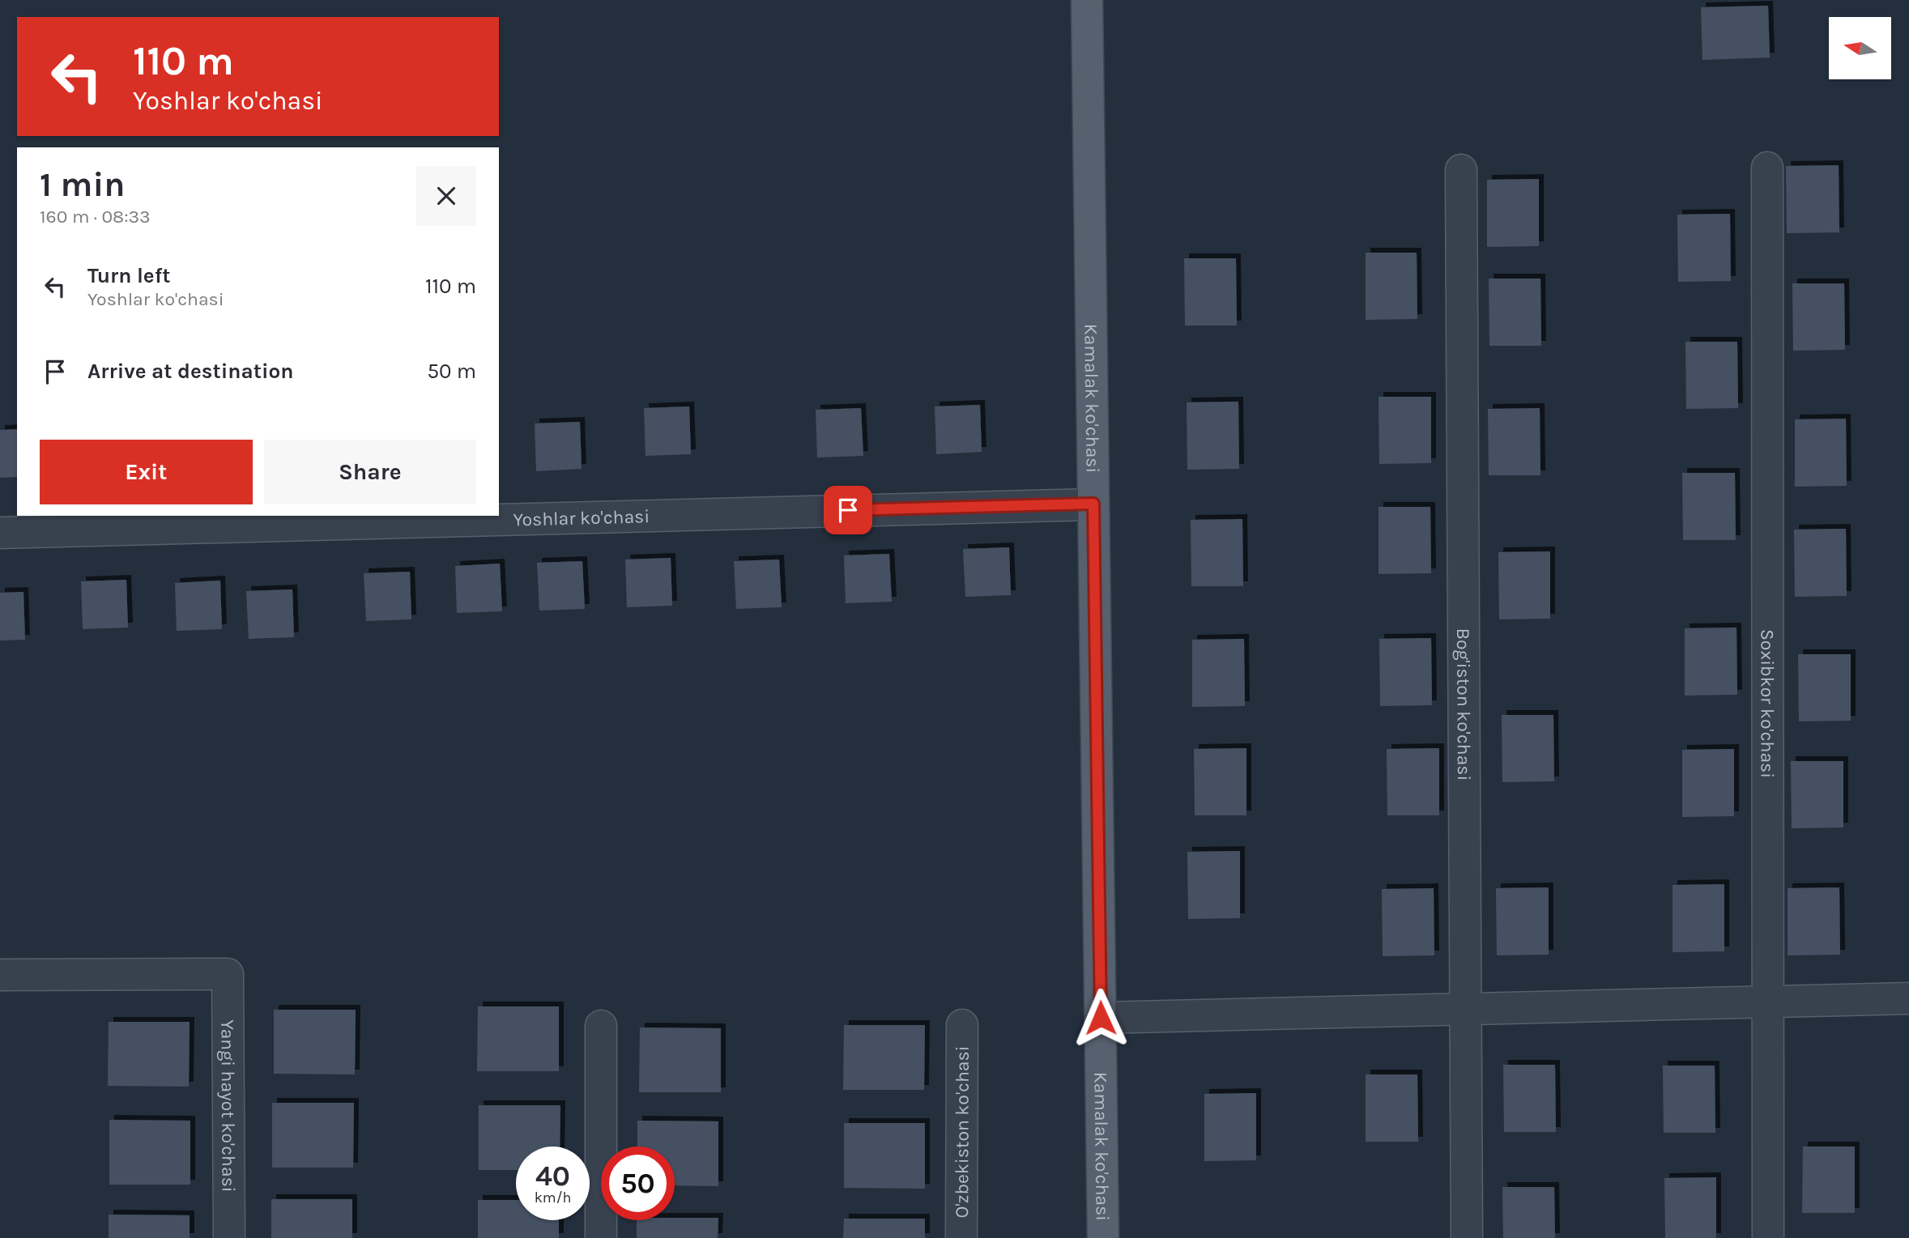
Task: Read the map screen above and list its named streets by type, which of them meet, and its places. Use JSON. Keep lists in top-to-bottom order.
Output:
{
  "streets": {
    "main road": ["Kamalak ko'chasi"],
    "street": [
      "Yoshlar ko'chasi",
      "Soxibkor ko'chasi",
      "Bog'iston ko'chasi",
      "Yangi hayot ko'chasi",
      "O'zbekiston ko'chasi"
    ]
  },
  "crossings": [
    ["Kamalak ko'chasi", "Yoshlar ko'chasi"]
  ],
  "north": "left",
  "page": {
    "turn": ["110 m", "Yoshlar ko'chasi"],
    "heading": ["1 min", "160 m · 08:33"],
    "list": [
      {
        "name": "Turn left",
        "note": "Yoshlar ko'chasi",
        "value": "110 m"
      },
      {
        "name": "Arrive at destination",
        "value": "50 m"
      }
    ],
    "buttons": ["Exit", "Share"],
    "speed": "40 km/h",
    "limit": "50"
  }
}
